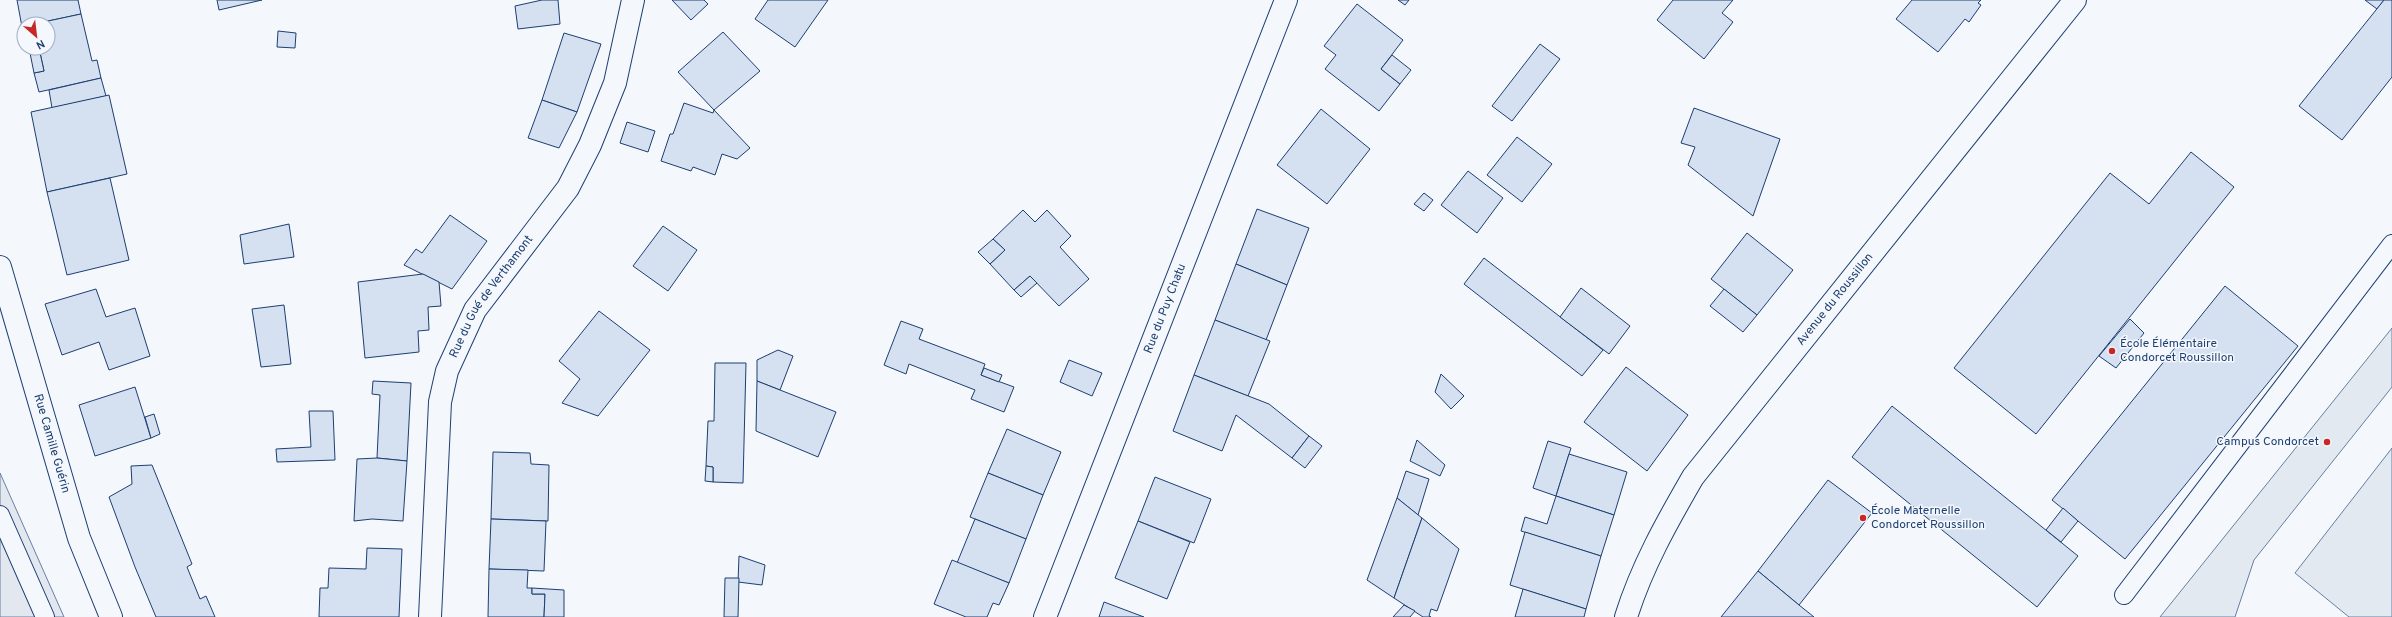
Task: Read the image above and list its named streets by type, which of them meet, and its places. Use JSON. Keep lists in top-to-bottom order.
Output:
{
  "streets": {
    "street": [
      "Rue du Gué de Verthamont",
      "Avenue du Roussillon",
      "Rue du Puy Chatu",
      "Rue Camille Guérin"
    ]
  },
  "places": ["École Élémentaire Condorcet Roussillon", "Campus Condorcet", "École Maternelle Condorcet Roussillon"],
  "north": "bottom right"
}
